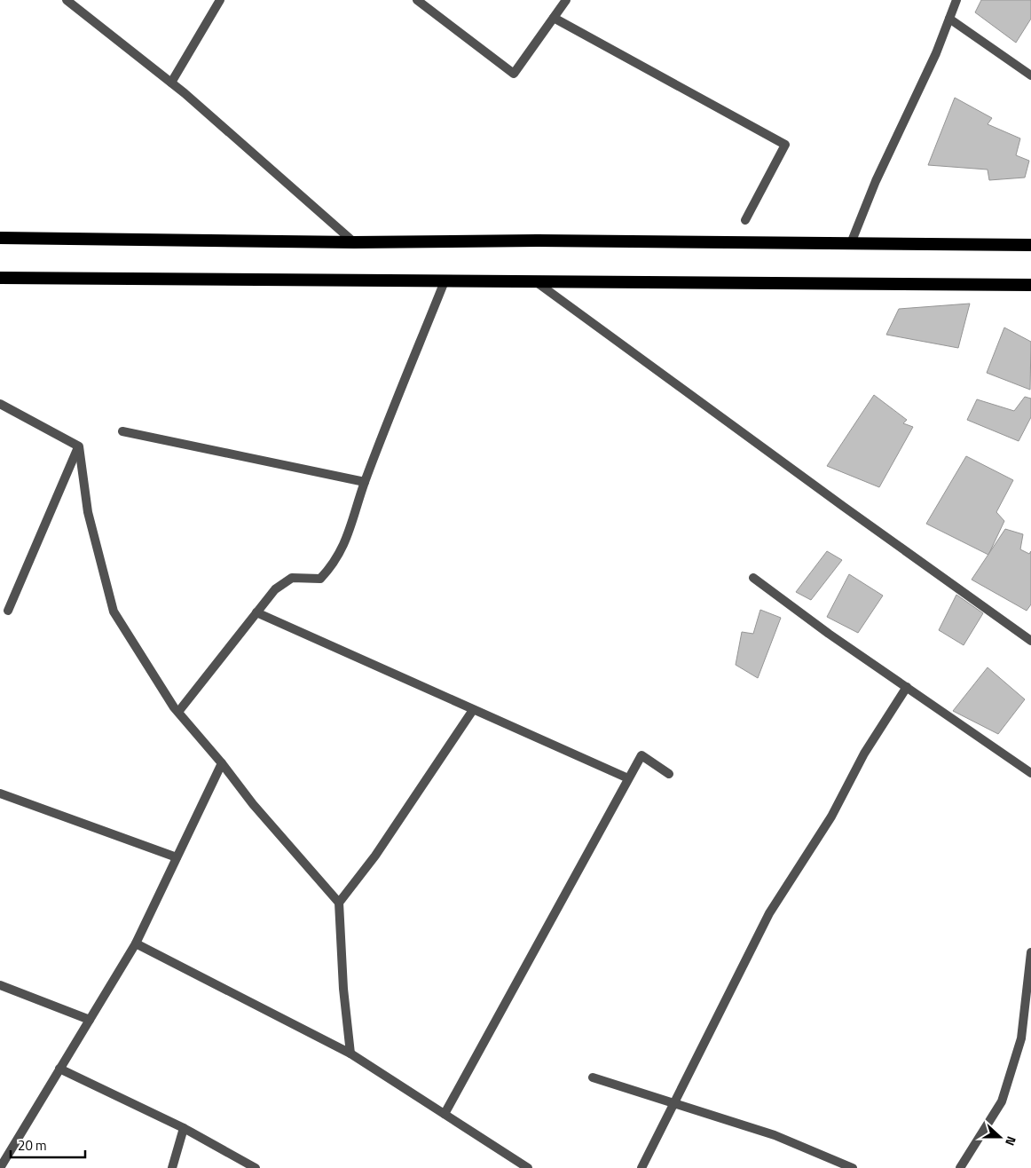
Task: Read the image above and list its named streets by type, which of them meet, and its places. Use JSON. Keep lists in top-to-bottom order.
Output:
{
  "scale_bar": "20 m",
  "north": "right"
}
